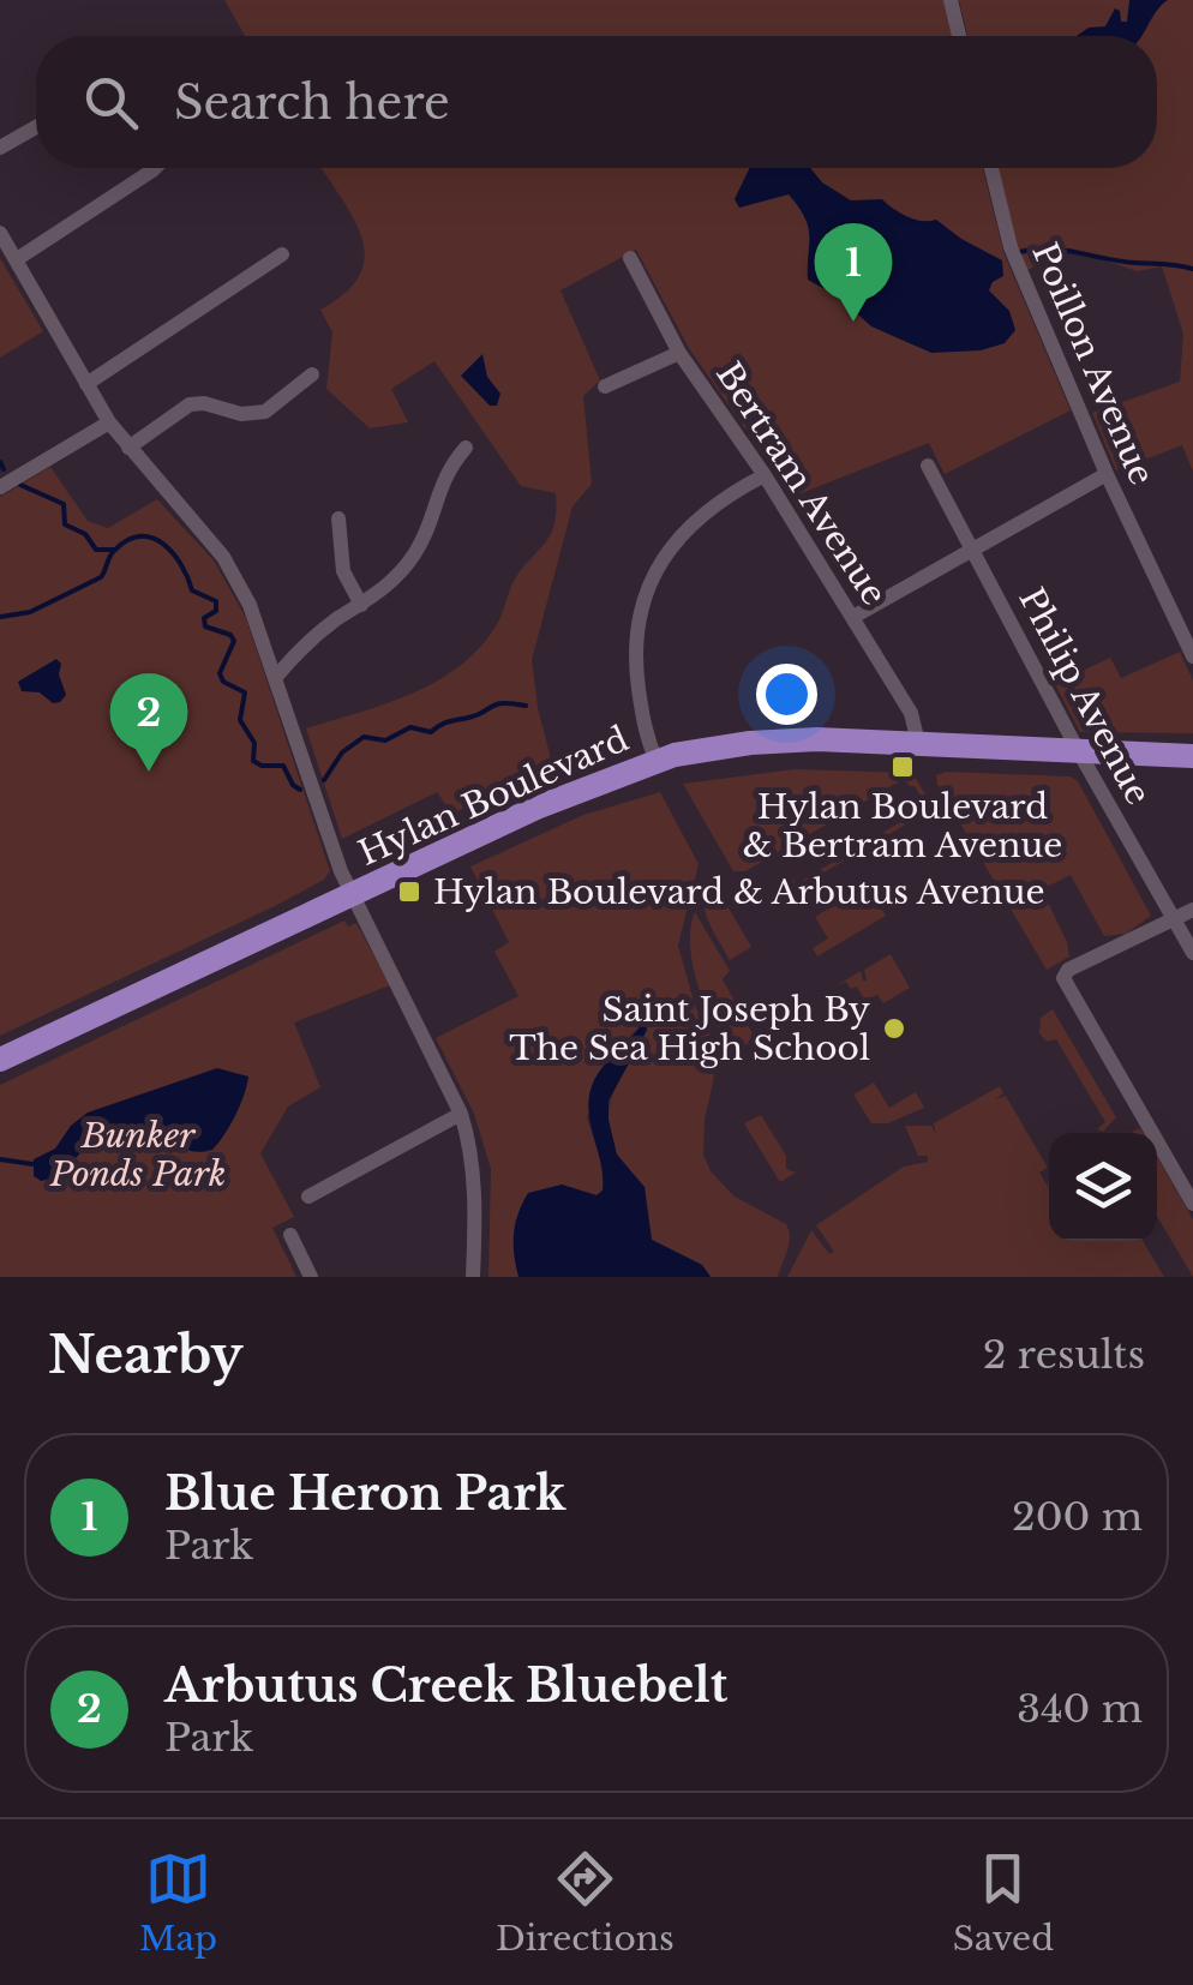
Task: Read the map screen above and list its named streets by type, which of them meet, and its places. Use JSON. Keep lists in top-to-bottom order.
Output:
{
  "streets": {
    "main road": ["Hylan Boulevard"],
    "street": ["Poillon Avenue", "Bertram Avenue", "Philip Avenue"]
  },
  "crossings": [
    ["Bertram Avenue", "Hylan Boulevard"],
    ["Philip Avenue", "Hylan Boulevard"]
  ],
  "parks": ["Bunker Ponds Park"],
  "places": {
    "transit": ["Hylan Boulevard & Bertram Avenue", "Hylan Boulevard & Arbutus Avenue"],
    "other": ["Saint Joseph By The Sea High School"]
  },
  "page": {
    "search": "Search here",
    "pins": ["1", "2"],
    "heading": ["Nearby", "2 results"],
    "list": [
      {
        "mark": "1",
        "name": "Blue Heron Park",
        "note": "Park",
        "value": "200 m"
      },
      {
        "mark": "2",
        "name": "Arbutus Creek Bluebelt",
        "note": "Park",
        "value": "340 m"
      }
    ],
    "nav": ["Map", "Directions", "Saved"]
  }
}
